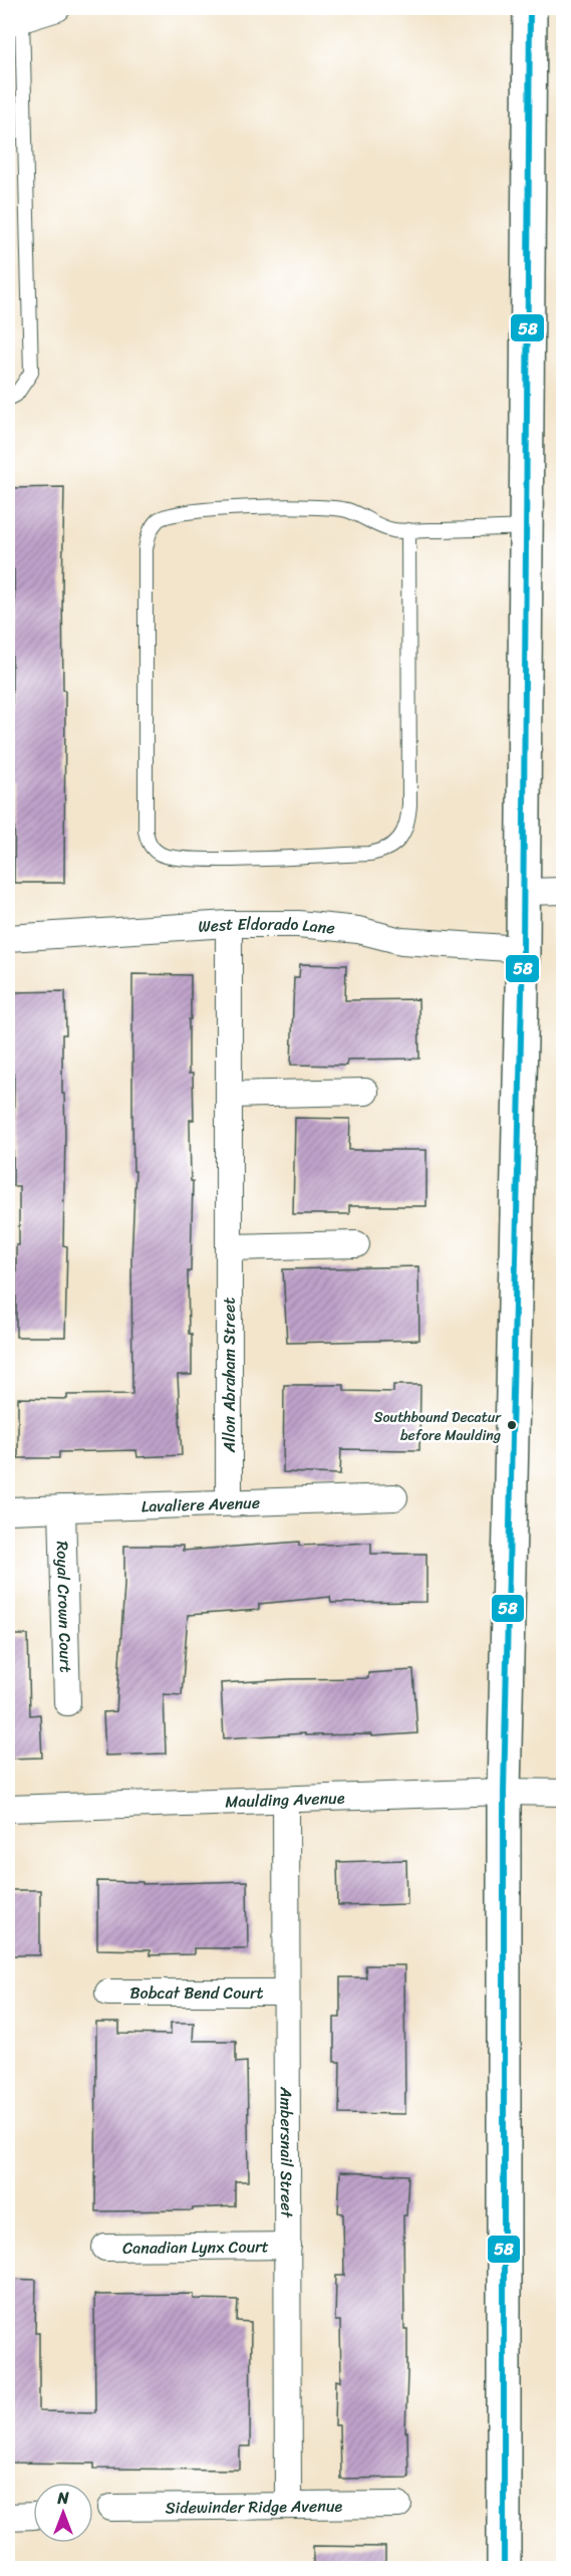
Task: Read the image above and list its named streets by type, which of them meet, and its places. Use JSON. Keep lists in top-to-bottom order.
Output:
{
  "streets": {
    "street": [
      "West Eldorado Lane",
      "Allon Abraham Street",
      "Lavaliere Avenue",
      "Royal Crown Court",
      "Maulding Avenue",
      "Bobcat Bend Court",
      "Ambersnail Street",
      "Canadian Lynx Court",
      "Sidewinder Ridge Avenue"
    ]
  },
  "crossings": [
    ["West Eldorado Lane", "Allon Abraham Street"],
    ["Allon Abraham Street", "Lavaliere Avenue"],
    ["Lavaliere Avenue", "Royal Crown Court"],
    ["Maulding Avenue", "Ambersnail Street"],
    ["Bobcat Bend Court", "Ambersnail Street"],
    ["Ambersnail Street", "Canadian Lynx Court"],
    ["Ambersnail Street", "Sidewinder Ridge Avenue"]
  ],
  "places": ["Southbound Decatur before Maulding"],
  "lines": ["transit line 58"],
  "north": "top"
}
